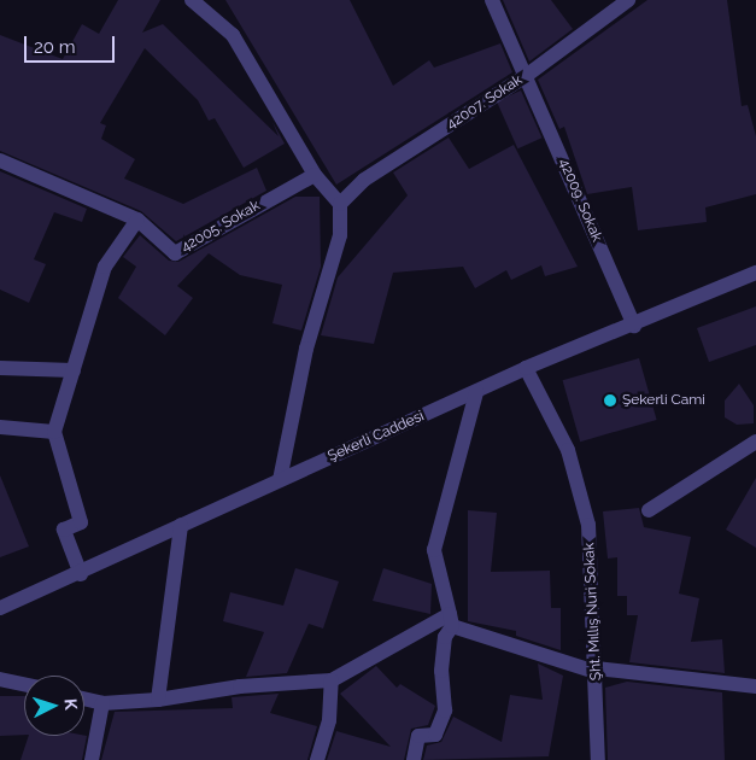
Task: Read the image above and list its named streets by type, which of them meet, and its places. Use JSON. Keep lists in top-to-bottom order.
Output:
{
  "streets": {
    "street": [
      "42007. Sokak",
      "42009. Sokak",
      "42005. Sokak",
      "Şekerli Caddesi",
      "Şht. Mıllış Nuri Sokak"
    ]
  },
  "crossings": [
    ["42007. Sokak", "42009. Sokak"],
    ["42009. Sokak", "Şekerli Caddesi"],
    ["Şekerli Caddesi", "Şht. Mıllış Nuri Sokak"]
  ],
  "places": ["Şekerli Cami"],
  "scale_bar": "20 m",
  "north": "right"
}
